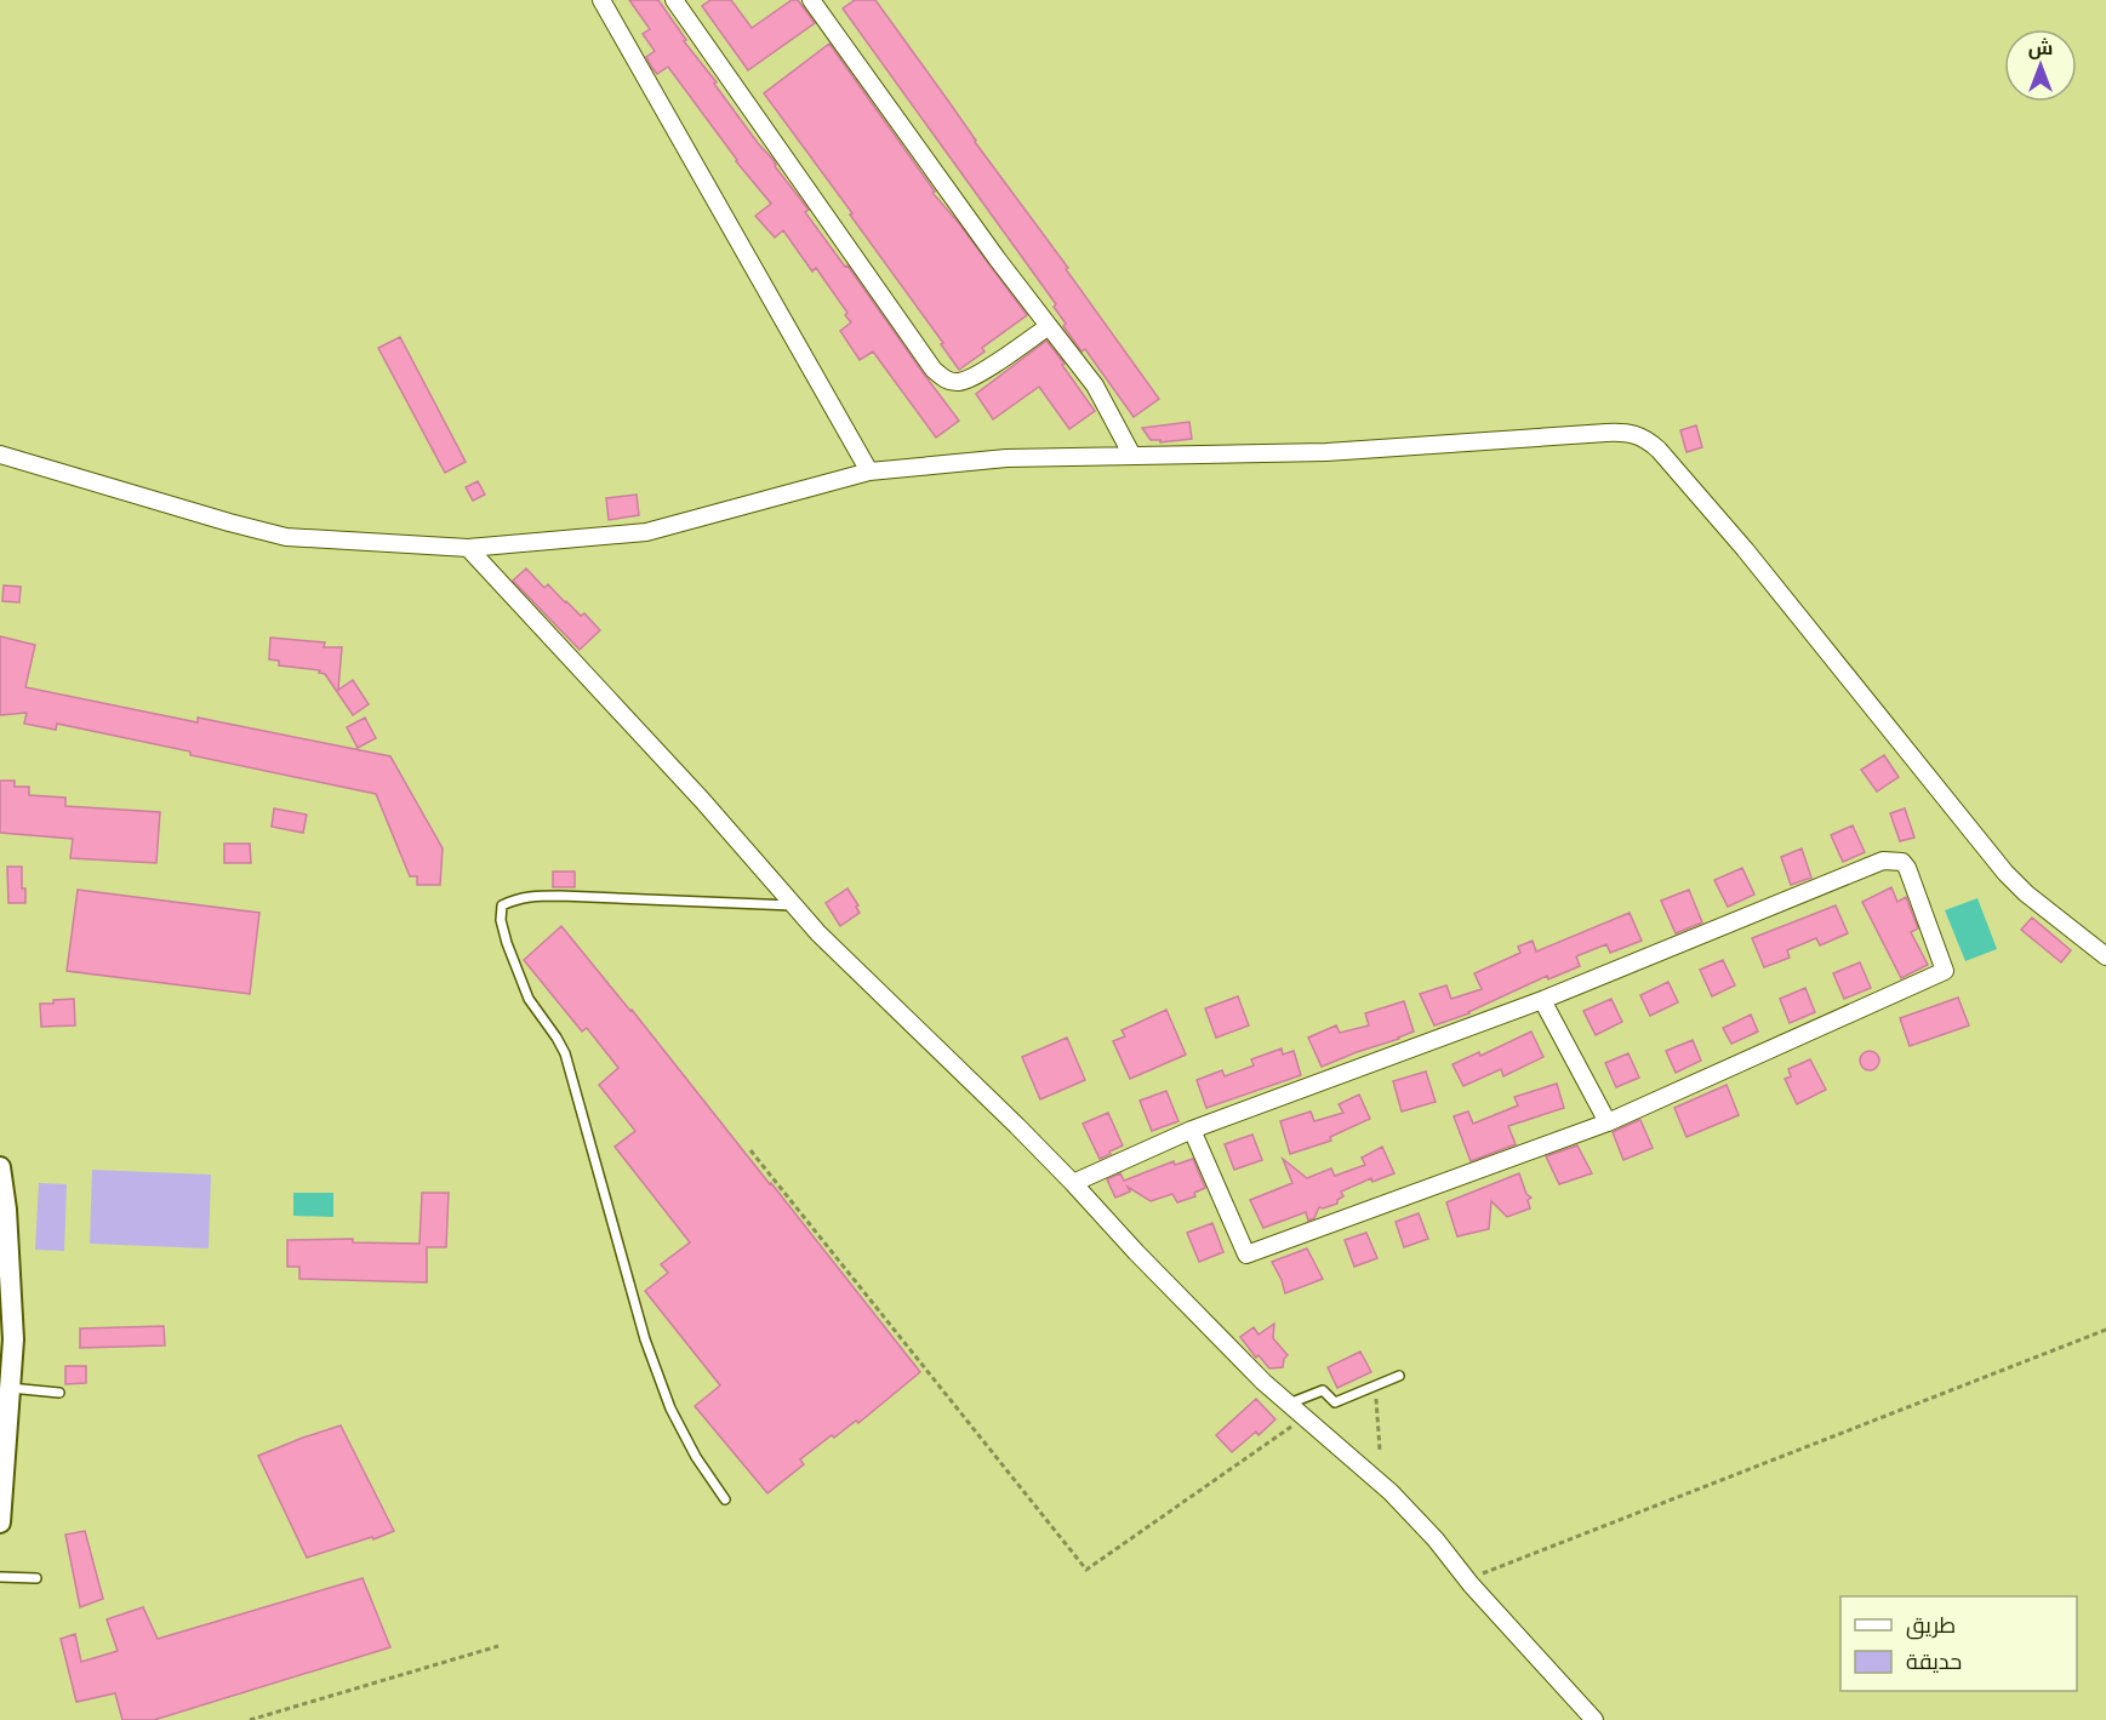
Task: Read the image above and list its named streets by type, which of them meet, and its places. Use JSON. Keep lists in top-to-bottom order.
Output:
{
  "legend": ["طريق", "حديقة"],
  "north": "top"
}
